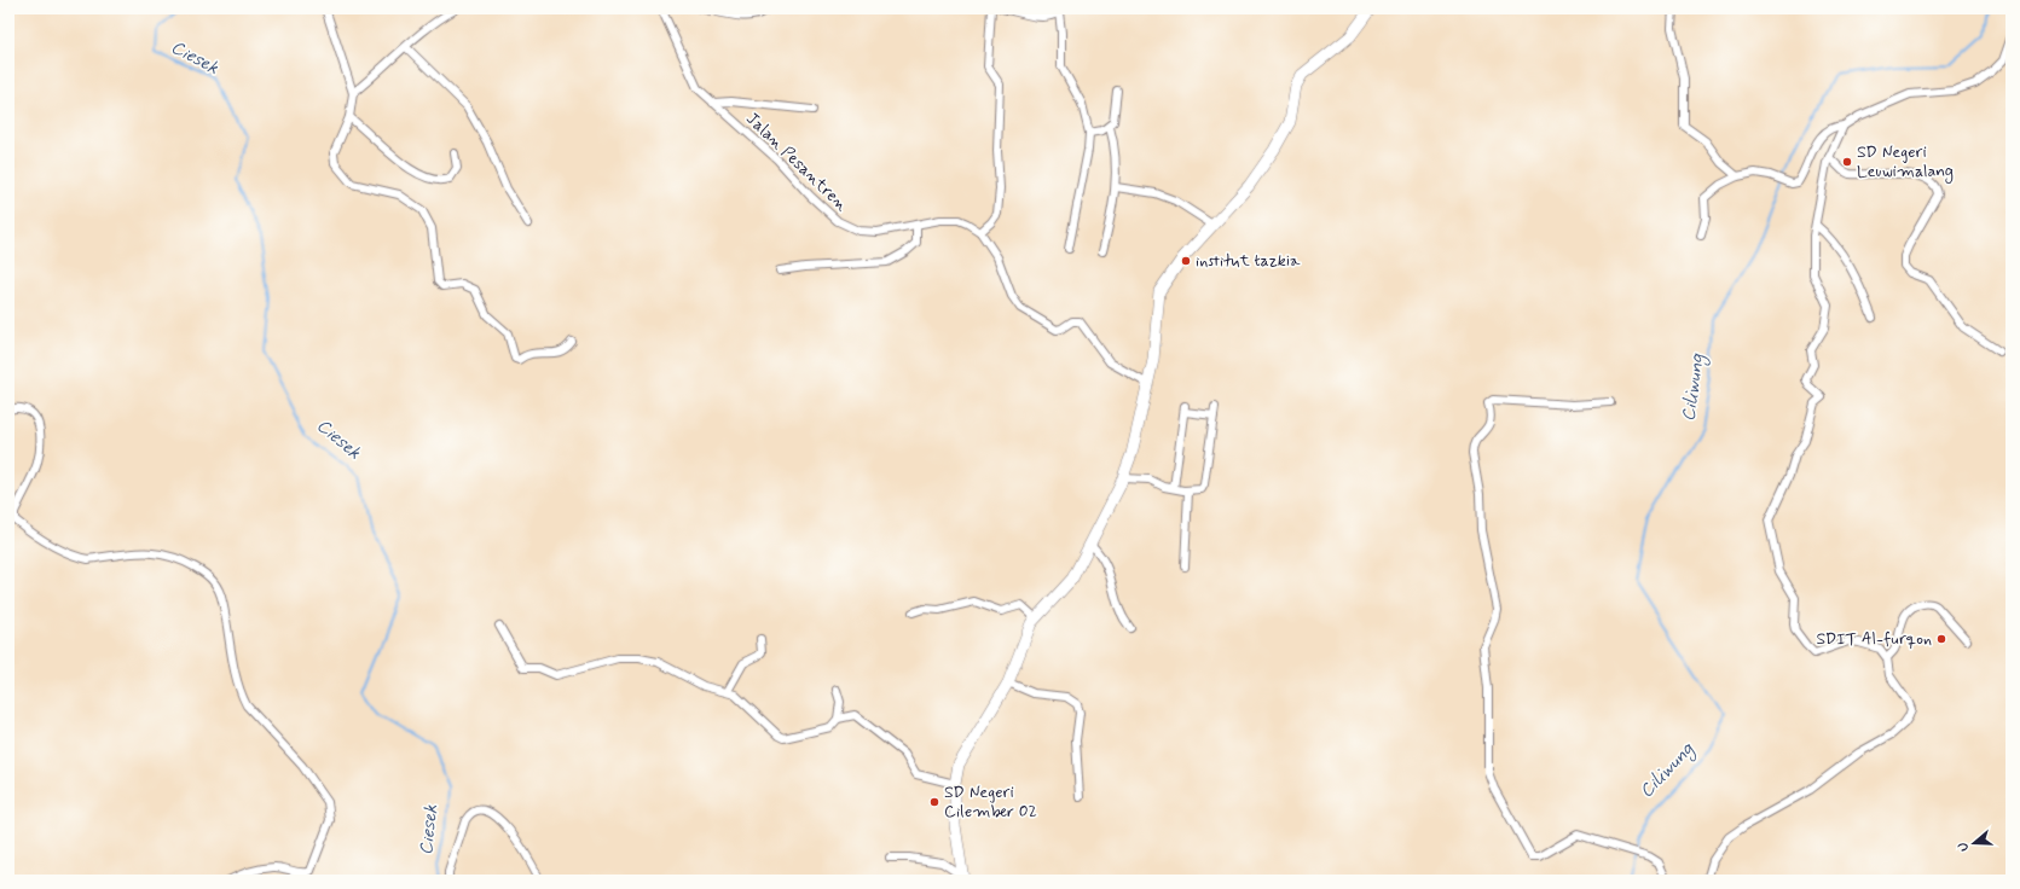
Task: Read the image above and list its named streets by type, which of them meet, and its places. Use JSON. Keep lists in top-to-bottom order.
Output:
{
  "streets": {
    "street": ["Jalan Pesantren"]
  },
  "water": ["Ciesek", "Ciliwung"],
  "places": [
    "SD Negeri Leuwimalang",
    "institut tazkia",
    "SDIT Al-furqon",
    "SD Negeri Cilember 02"
  ],
  "north": "left"
}
